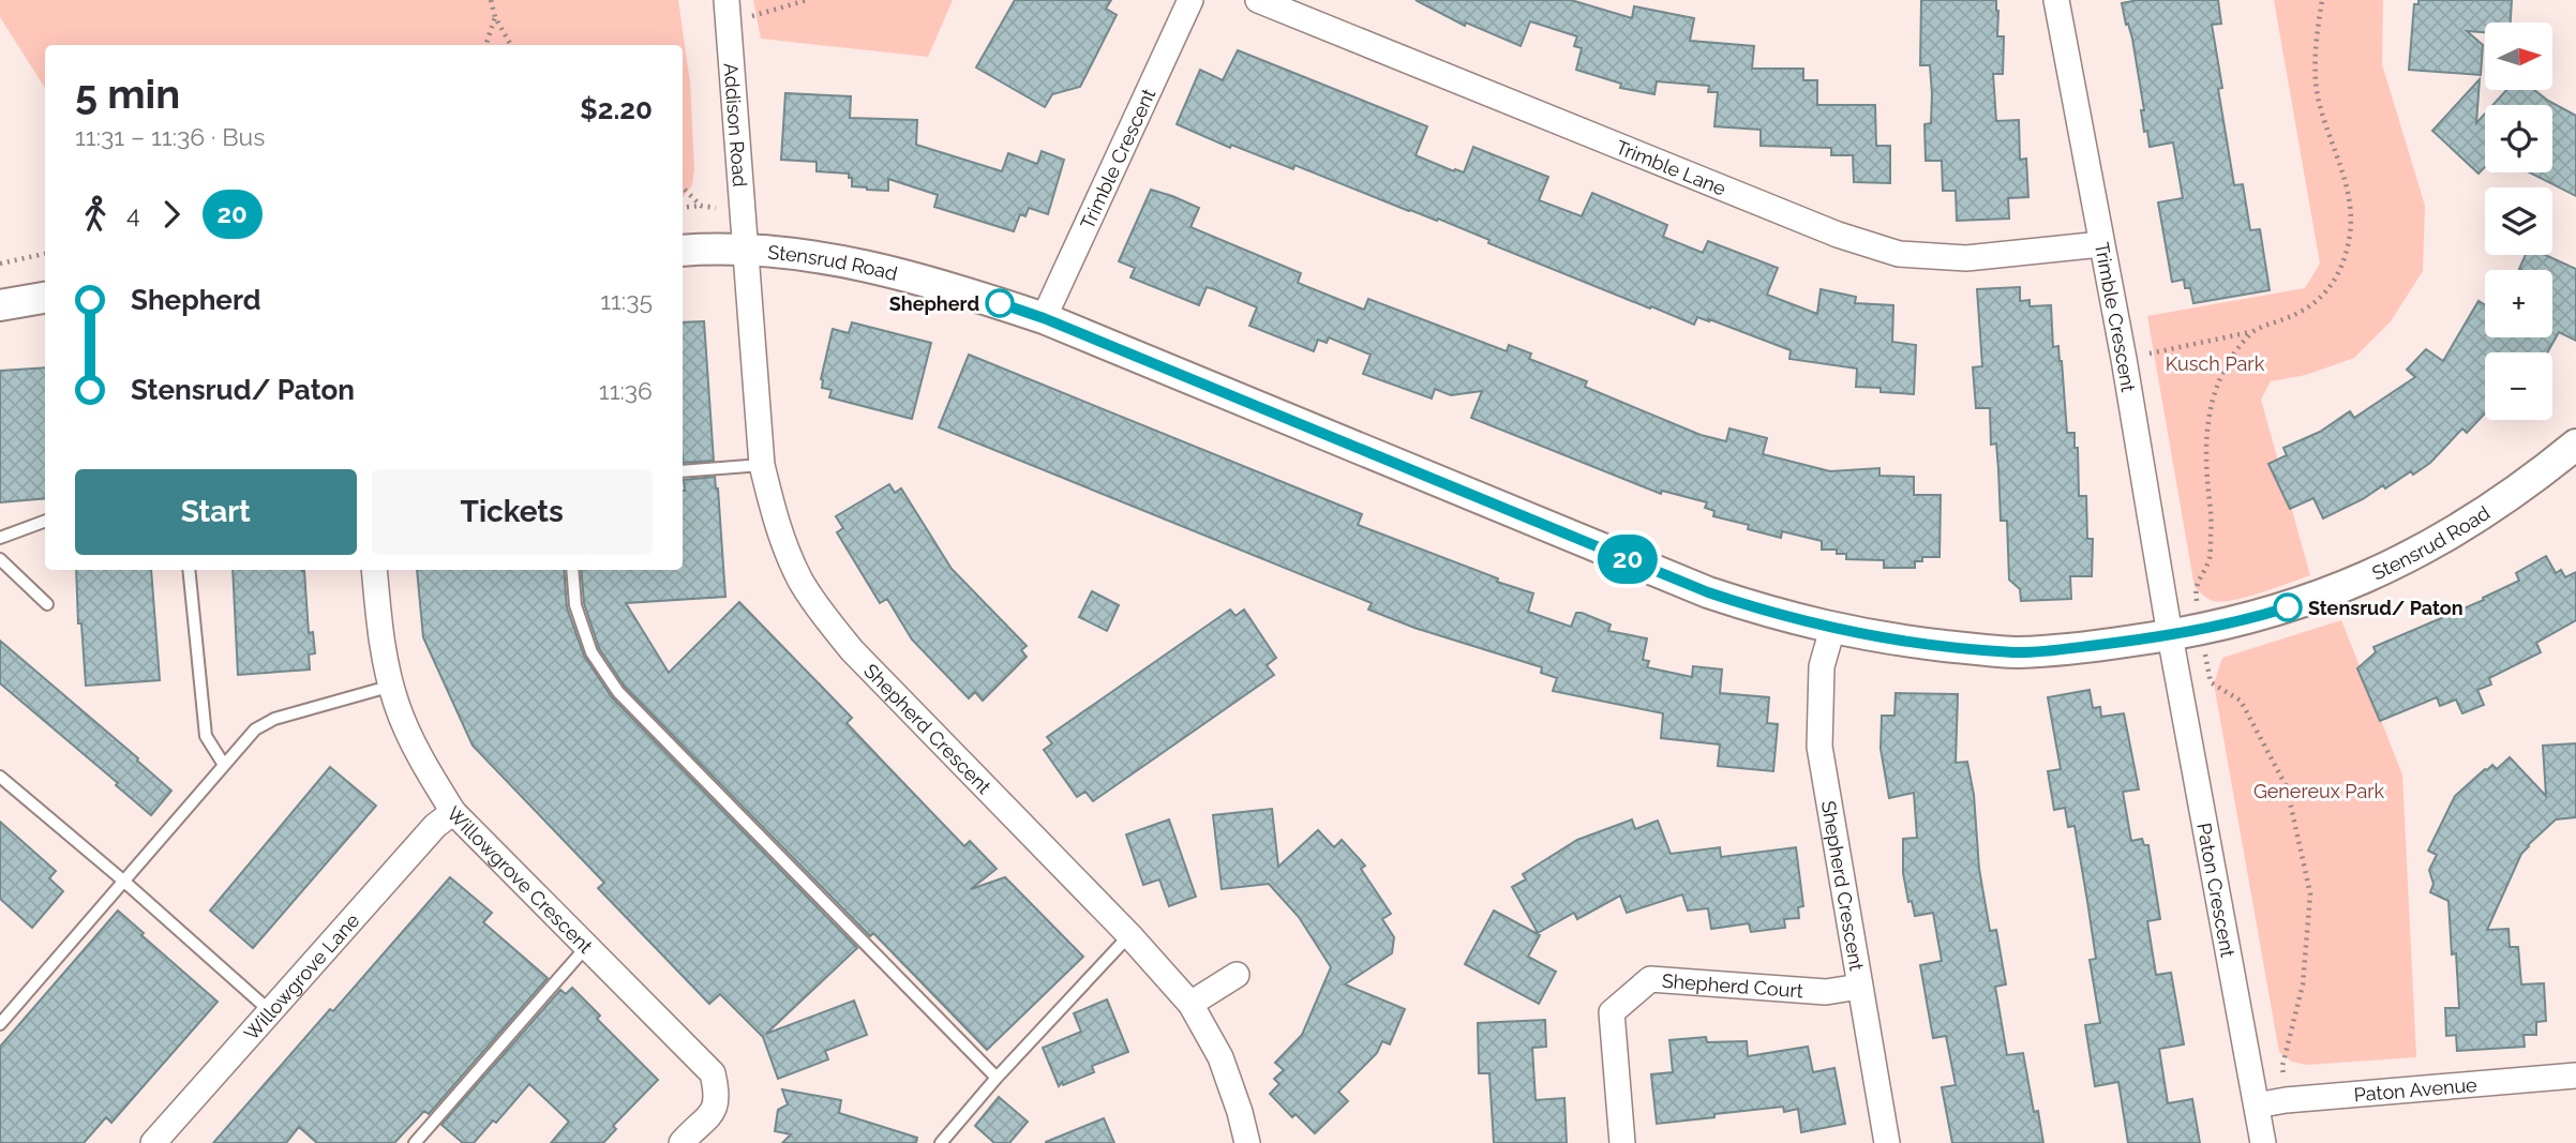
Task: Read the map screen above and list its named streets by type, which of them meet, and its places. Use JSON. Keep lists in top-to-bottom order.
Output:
{
  "streets": {
    "street": [
      "Addison Road",
      "Trimble Crescent",
      "Trimble Lane",
      "Stensrud Road",
      "Shepherd Crescent",
      "Willowgrove Crescent",
      "Paton Crescent",
      "Willowgrove Lane",
      "Shepherd Court",
      "Paton Avenue"
    ]
  },
  "crossings": [
    ["Addison Road", "Stensrud Road"],
    ["Addison Road", "Shepherd Crescent"],
    ["Trimble Crescent", "Trimble Lane"],
    ["Trimble Crescent", "Stensrud Road"],
    ["Trimble Crescent", "Paton Crescent"],
    ["Stensrud Road", "Shepherd Crescent"],
    ["Stensrud Road", "Paton Crescent"],
    ["Shepherd Crescent", "Shepherd Court"],
    ["Willowgrove Crescent", "Willowgrove Lane"],
    ["Paton Crescent", "Paton Avenue"]
  ],
  "parks": ["Kusch Park", "Genereux Park"],
  "places": ["Shepherd", "Stensrud/ Paton"],
  "lines": ["bus line 20"],
  "north": "right",
  "page": {
    "on_map": "20",
    "map_buttons": ["+", "−"],
    "heading": ["5 min", "11:31 – 11:36 · Bus", "$2.20"],
    "legs": ["4", "20"],
    "list": [
      {
        "name": "Shepherd",
        "value": "11:35"
      },
      {
        "name": "Stensrud/ Paton",
        "value": "11:36"
      }
    ],
    "buttons": ["Start", "Tickets"]
  }
}
